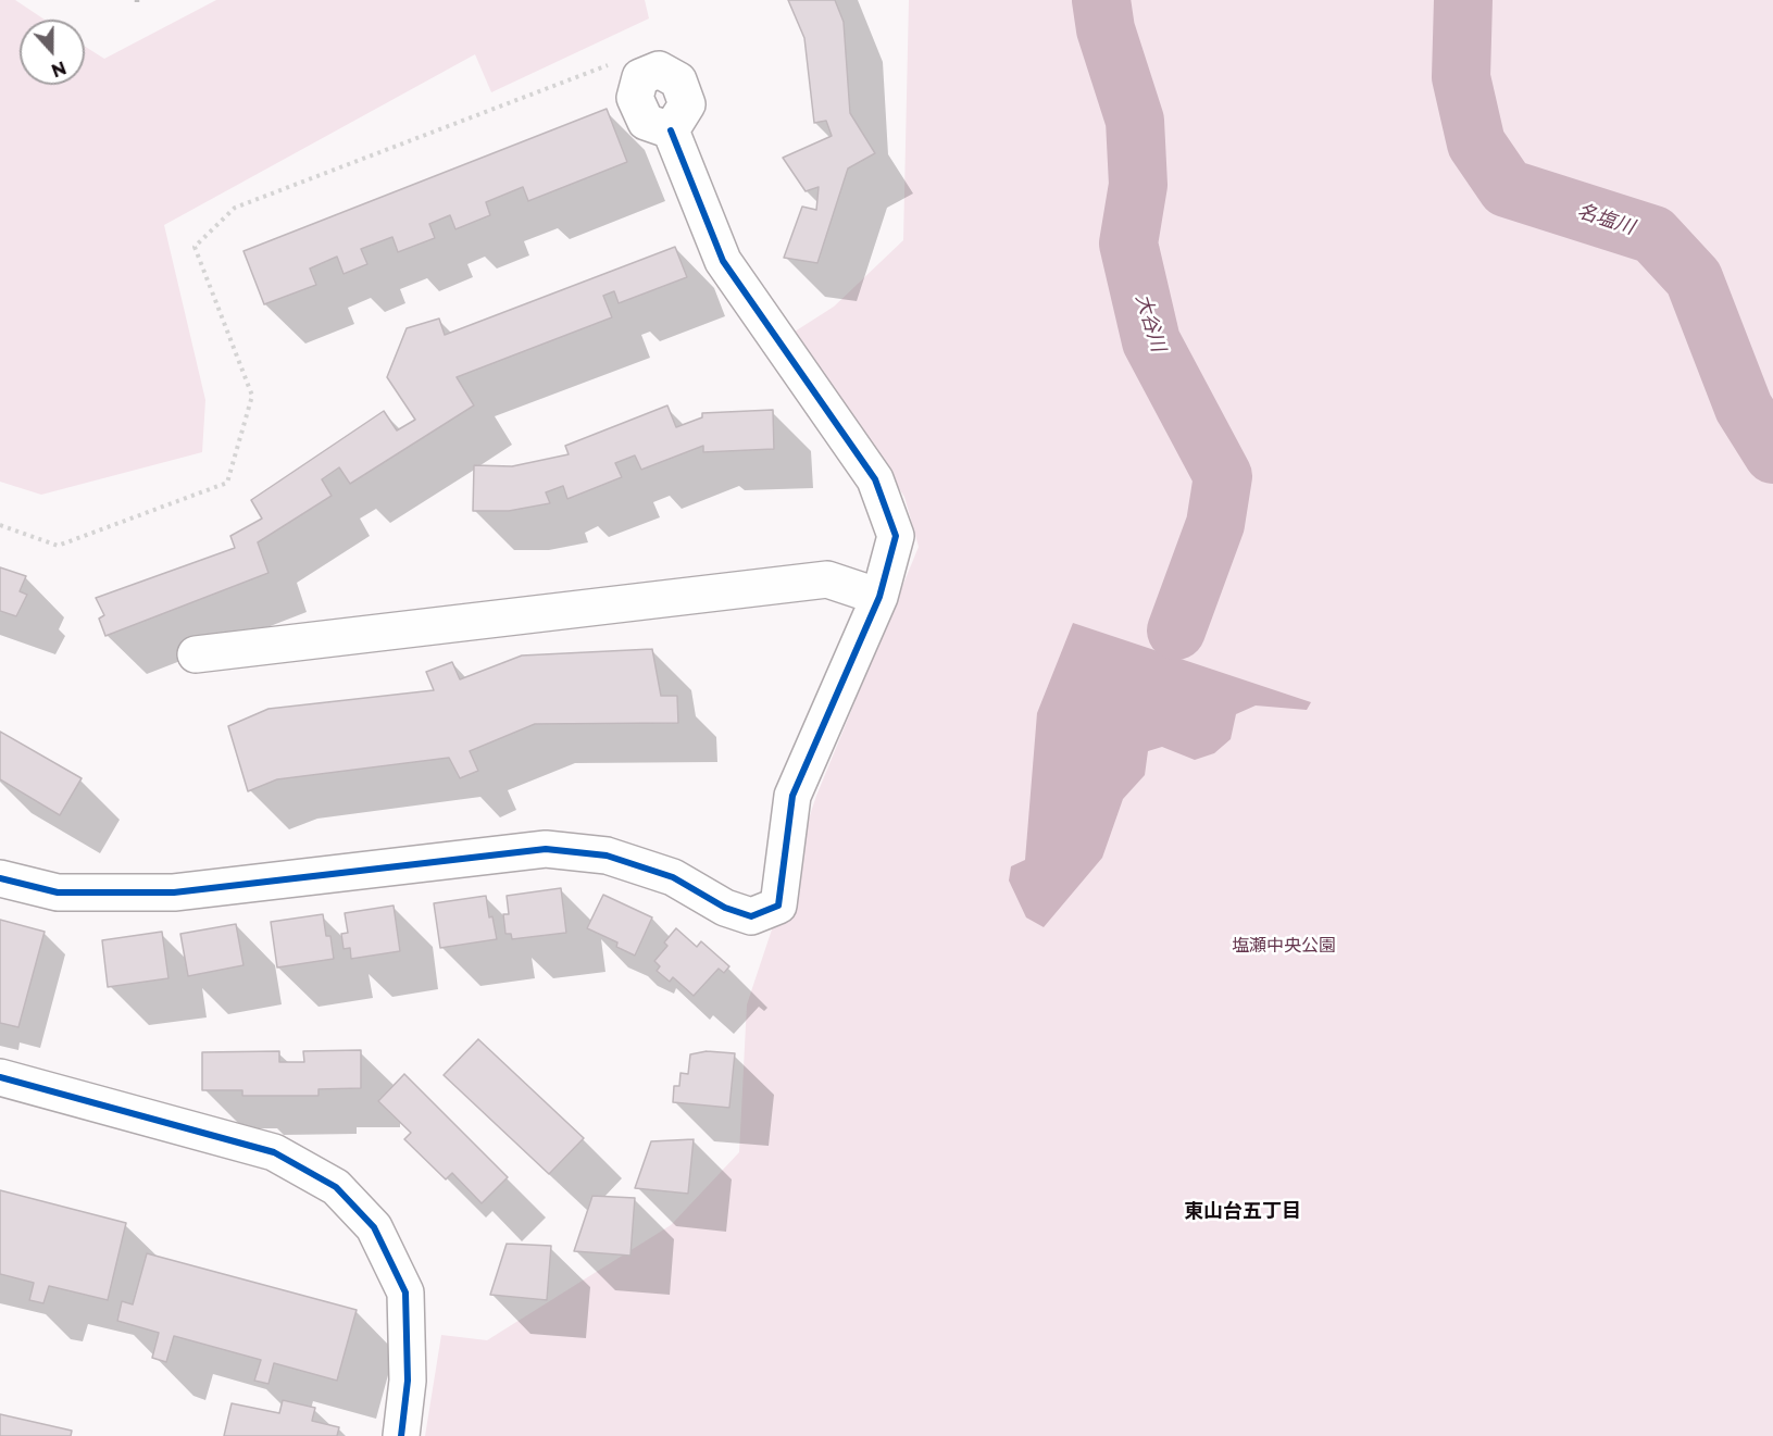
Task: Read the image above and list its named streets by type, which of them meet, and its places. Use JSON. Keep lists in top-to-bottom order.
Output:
{
  "districts": ["東山台五丁目"],
  "water": ["名塩川", "大谷川"],
  "parks": ["塩瀬中央公園"],
  "north": "bottom"
}
